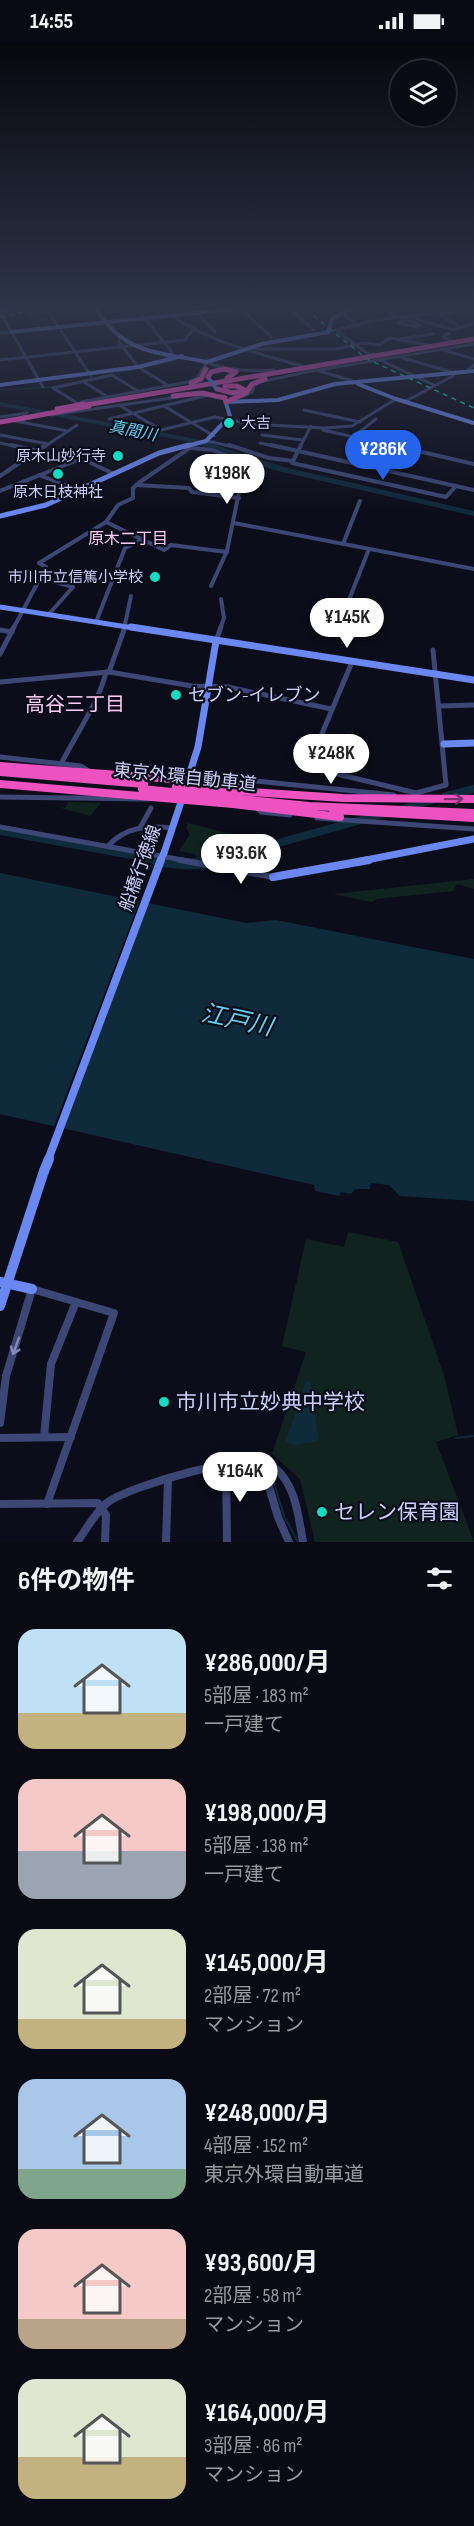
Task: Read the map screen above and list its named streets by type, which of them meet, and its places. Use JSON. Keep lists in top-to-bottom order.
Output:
{
  "streets": {
    "highway": ["東京外環自動車道"],
    "main road": ["船橋行徳線"]
  },
  "districts": ["原木二丁目", "高谷三丁目"],
  "water": ["真間川", "江戸川"],
  "places": [
    "大吉",
    "原木山妙行寺",
    "原木日枝神社",
    "市川市立信篤小学校",
    "セブン-イレブン",
    "市川市立妙典中学校",
    "セレン保育園"
  ],
  "page": {
    "status": "14:55",
    "price": [
      "¥286K",
      "¥198K",
      "¥145K",
      "¥248K",
      "¥93.6K",
      "¥164K"
    ],
    "heading": "6件の物件",
    "list": [
      {
        "name": "¥286,000/月",
        "note": "5部屋 · 183 m² · 一戸建て"
      },
      {
        "name": "¥198,000/月",
        "note": "5部屋 · 138 m² · 一戸建て"
      },
      {
        "name": "¥145,000/月",
        "note": "2部屋 · 72 m² · マンション"
      },
      {
        "name": "¥248,000/月",
        "note": "4部屋 · 152 m² · 東京外環自動車道"
      },
      {
        "name": "¥93,600/月",
        "note": "2部屋 · 58 m² · マンション"
      },
      {
        "name": "¥164,000/月",
        "note": "3部屋 · 86 m² · マンション"
      }
    ]
  }
}
